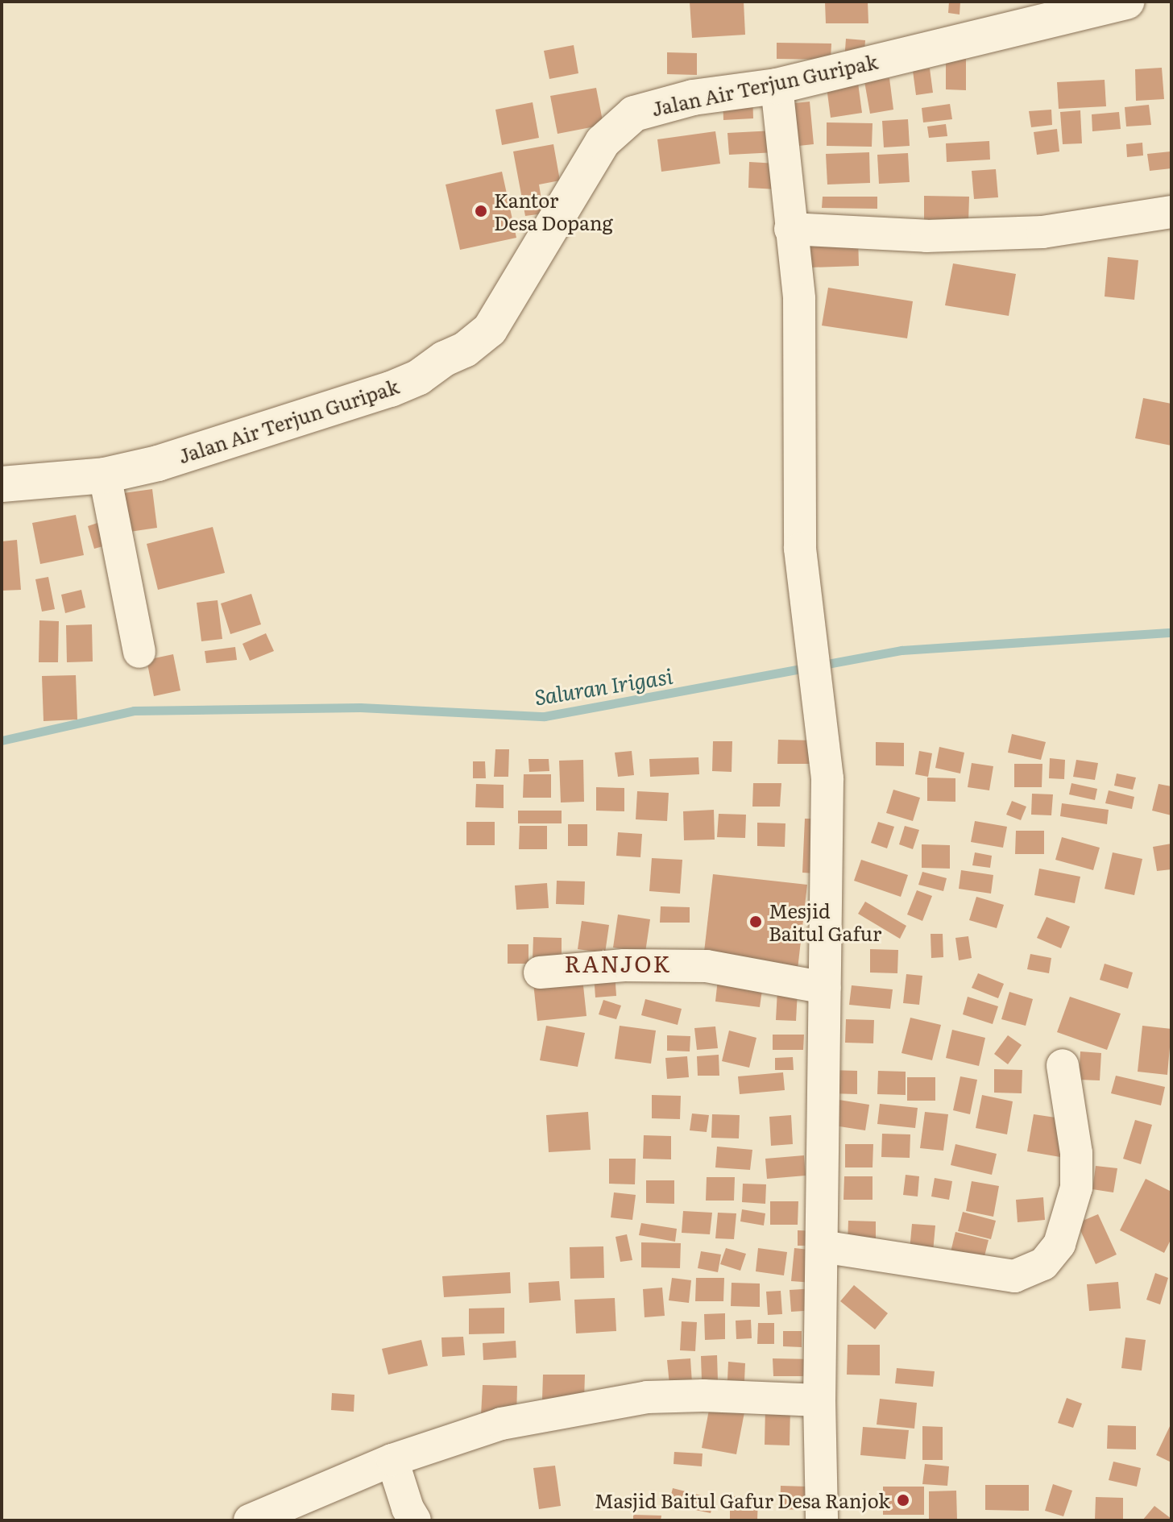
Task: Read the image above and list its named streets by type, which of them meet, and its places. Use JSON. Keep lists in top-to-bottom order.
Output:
{
  "streets": {
    "street": ["Jalan Air Terjun Guripak"]
  },
  "districts": ["RANJOK"],
  "water": ["Saluran Irigasi"],
  "places": ["Kantor Desa Dopang", "Mesjid Baitul Gafur", "Masjid Baitul Gafur Desa Ranjok"]
}
